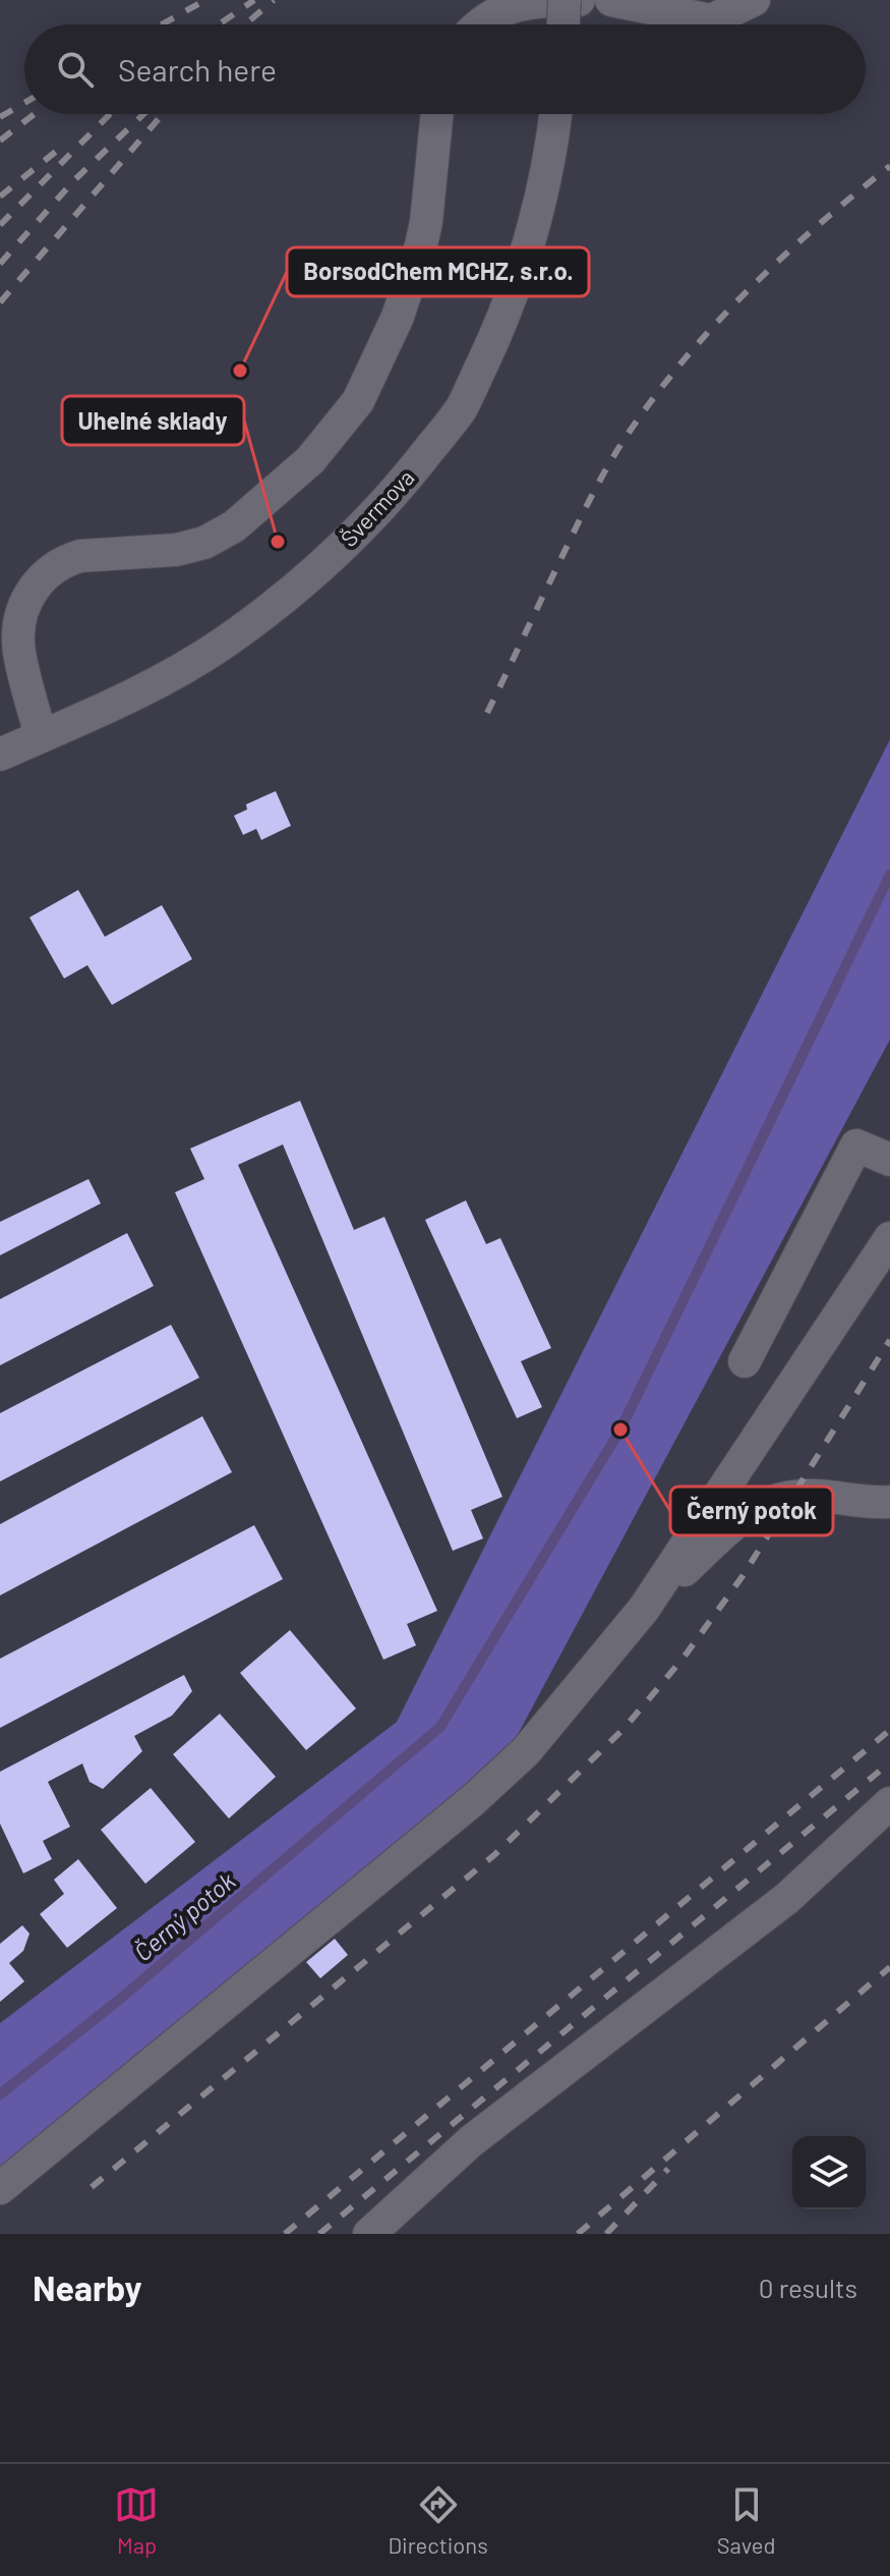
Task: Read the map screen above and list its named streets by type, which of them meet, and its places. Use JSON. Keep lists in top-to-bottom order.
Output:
{
  "streets": {
    "street": ["Švermova"]
  },
  "water": ["Černý potok"],
  "places": ["BorsodChem MCHZ, s.r.o.", "Uhelné sklady", "Černý potok"],
  "page": {
    "search": "Search here",
    "heading": ["Nearby", "0 results"],
    "nav": ["Map", "Directions", "Saved"]
  }
}
